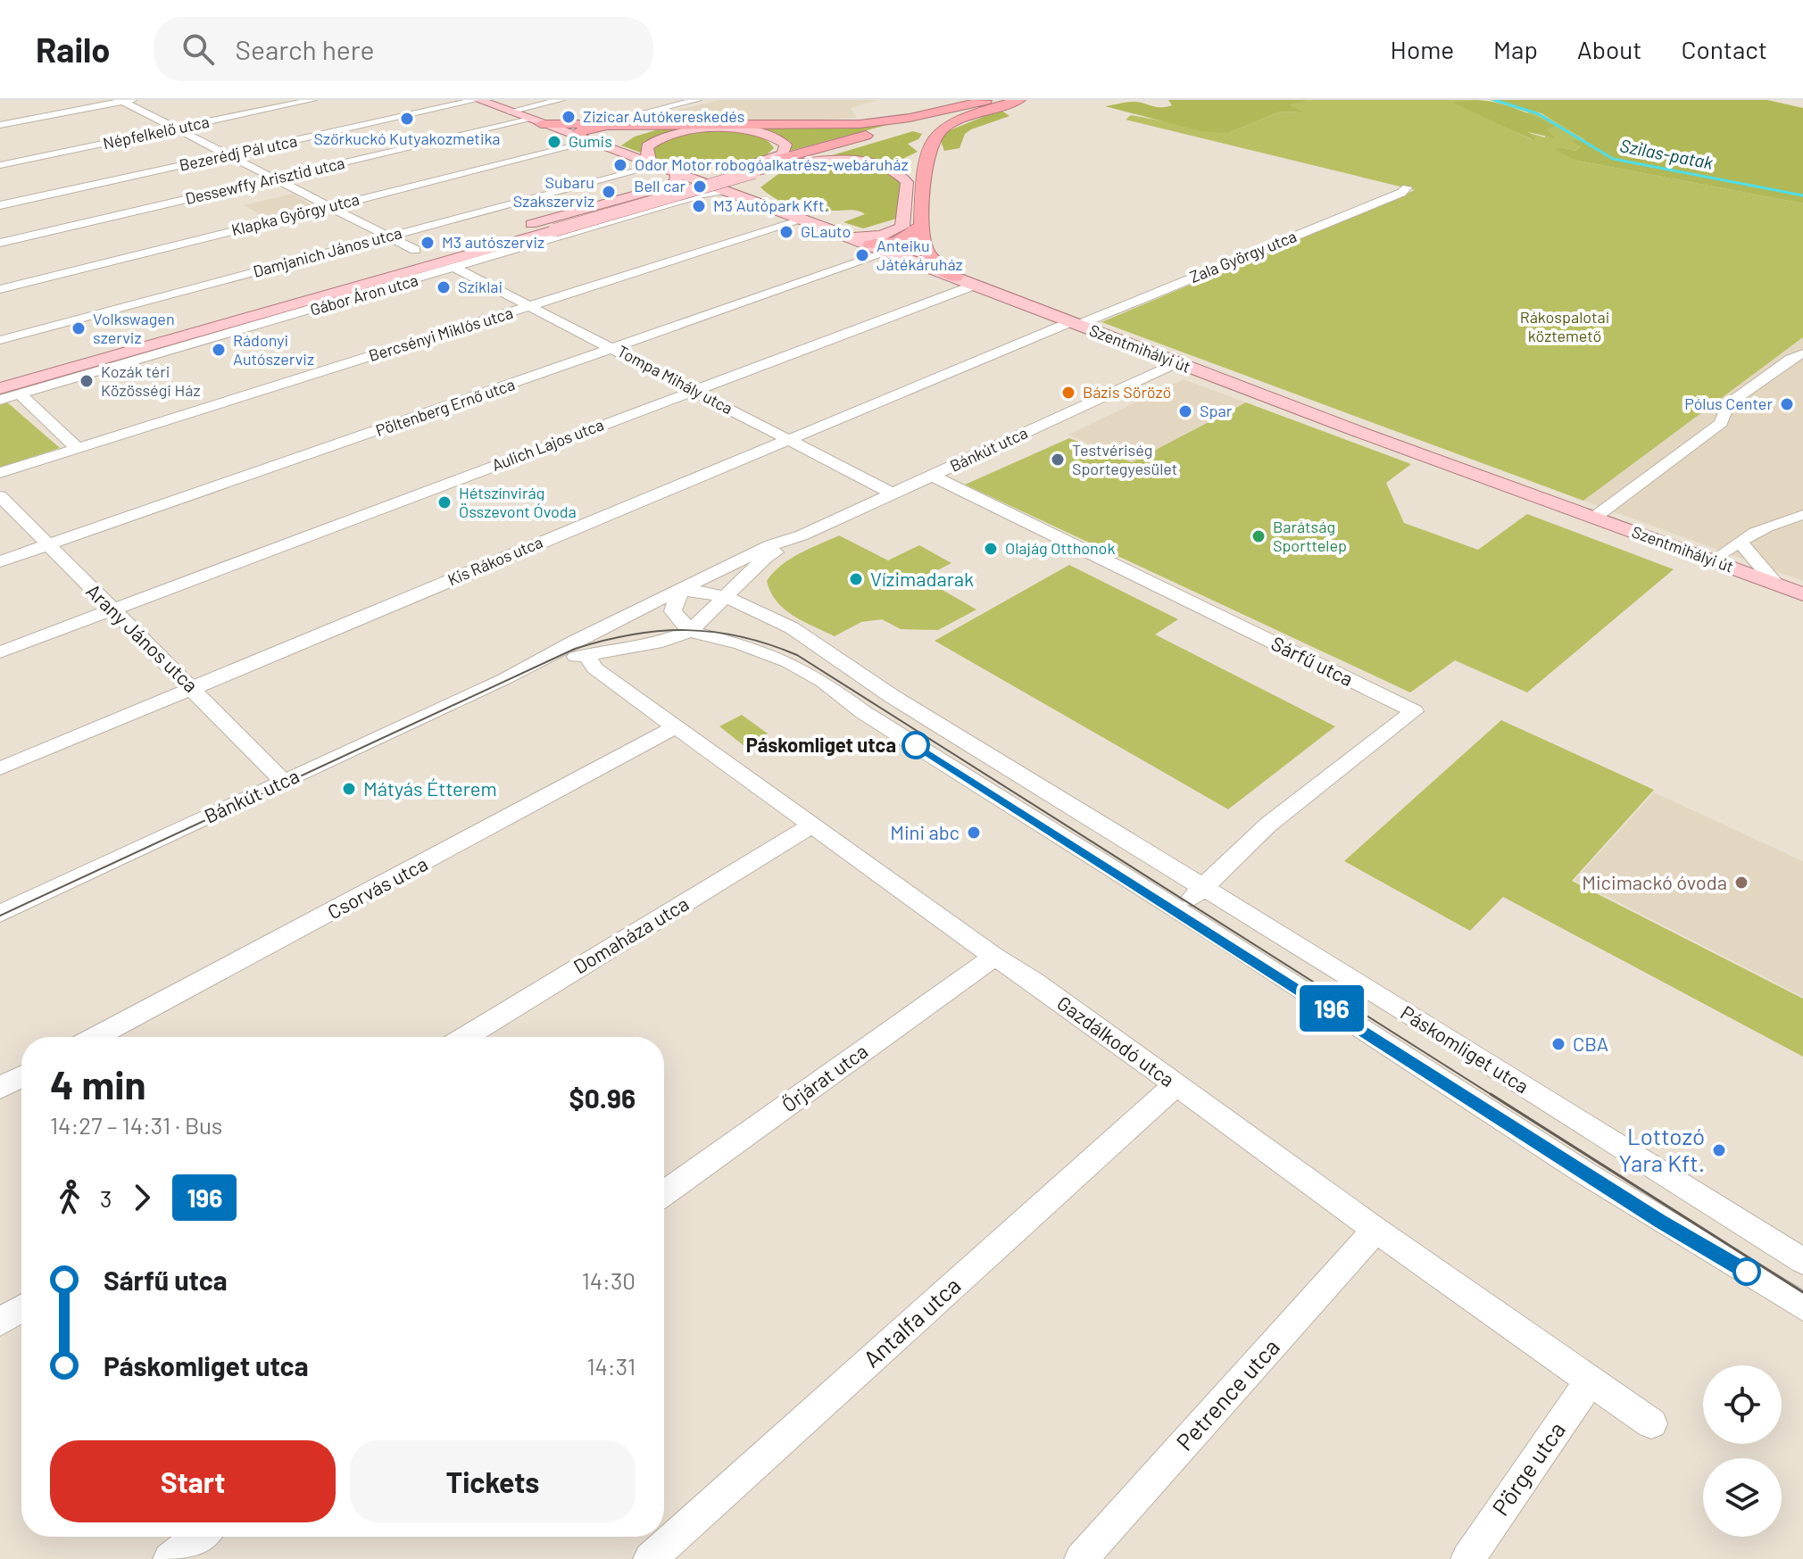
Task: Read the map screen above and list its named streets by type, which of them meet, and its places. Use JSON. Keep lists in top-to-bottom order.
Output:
{
  "streets": {
    "main road": ["Szentmihályi út"],
    "street": [
      "Népfelkelő utca",
      "Bezerédj Pál utca",
      "Dessewffy Arisztid utca",
      "Klapka György utca",
      "Damjanich János utca",
      "Zala György utca",
      "Gábor Áron utca",
      "Bercsényi Miklós utca",
      "Tompa Mihály utca",
      "Pöltenberg Ernő utca",
      "Aulich Lajos utca",
      "Bánkút utca",
      "Kis Rákos utca",
      "Arany János utca",
      "Sárfű utca",
      "Csorvás utca",
      "Domaháza utca",
      "Gazdálkodó utca",
      "Páskomliget utca",
      "Őrjárat utca",
      "Antalfa utca",
      "Petrence utca",
      "Pörge utca"
    ]
  },
  "crossings": [
    ["Bezerédj Pál utca", "Szentmihályi út"],
    ["Dessewffy Arisztid utca", "Szentmihályi út"],
    ["Klapka György utca", "Szentmihályi út"],
    ["Damjanich János utca", "Szentmihályi út"],
    ["Zala György utca", "Szentmihályi út"],
    ["Zala György utca", "Kis Rákos utca"],
    ["Gábor Áron utca", "Szentmihályi út"],
    ["Gábor Áron utca", "Tompa Mihály utca"],
    ["Bercsényi Miklós utca", "Szentmihályi út"],
    ["Bercsényi Miklós utca", "Tompa Mihály utca"],
    ["Szentmihályi út", "Pöltenberg Ernő utca"],
    ["Szentmihályi út", "Aulich Lajos utca"],
    ["Szentmihályi út", "Bánkút utca"],
    ["Szentmihályi út", "Kis Rákos utca"],
    ["Tompa Mihály utca", "Pöltenberg Ernő utca"],
    ["Tompa Mihály utca", "Aulich Lajos utca"],
    ["Tompa Mihály utca", "Bánkút utca"],
    ["Tompa Mihály utca", "Kis Rákos utca"],
    ["Pöltenberg Ernő utca", "Arany János utca"],
    ["Aulich Lajos utca", "Arany János utca"],
    ["Bánkút utca", "Arany János utca"],
    ["Bánkút utca", "Sárfű utca"],
    ["Bánkút utca", "Gazdálkodó utca"],
    ["Bánkút utca", "Páskomliget utca"],
    ["Kis Rákos utca", "Arany János utca"],
    ["Sárfű utca", "Páskomliget utca"],
    ["Csorvás utca", "Gazdálkodó utca"],
    ["Domaháza utca", "Gazdálkodó utca"],
    ["Gazdálkodó utca", "Őrjárat utca"],
    ["Gazdálkodó utca", "Antalfa utca"],
    ["Gazdálkodó utca", "Petrence utca"],
    ["Gazdálkodó utca", "Pörge utca"]
  ],
  "water": ["Szilas-patak"],
  "parks": ["Rákospalotai köztemető"],
  "places": [
    "Zizicar Autókereskedés",
    "Szőrkuckó Kutyakozmetika",
    "Gumis",
    "Odor Motor robogóalkatrész-webáruház",
    "Bell car",
    "Subaru Szakszerviz",
    "M3 Autópark Kft.",
    "GLauto",
    "M3 autószerviz",
    "Anteiku Játékáruház",
    "Sziklai",
    "Volkswagen szerviz",
    "Rádonyi Autószerviz",
    "Kozák téri Közösségi Ház",
    "Bázis Söröző",
    "Pólus Center",
    "Spar",
    "Testvériség Sportegyesület",
    "Hétszínvirág Összevont Óvoda",
    "Barátság Sporttelep",
    "Olajág Otthonok",
    "Vízimadarak",
    "Páskomliget utca",
    "Mátyás Étterem",
    "Mini abc",
    "Micimackó óvoda",
    "CBA",
    "Lottozó Yara Kft."
  ],
  "lines": ["bus line 196"],
  "page": {
    "header": "Railo",
    "search": "Search here",
    "nav": [
      "Home",
      "Map",
      "About",
      "Contact"
    ],
    "on_map": "196",
    "heading": ["4 min", "14:27 – 14:31 · Bus", "$0.96"],
    "legs": ["3", "196"],
    "list": [
      {
        "name": "Sárfű utca",
        "value": "14:30"
      },
      {
        "name": "Páskomliget utca",
        "value": "14:31"
      }
    ],
    "buttons": ["Start", "Tickets"]
  }
}
